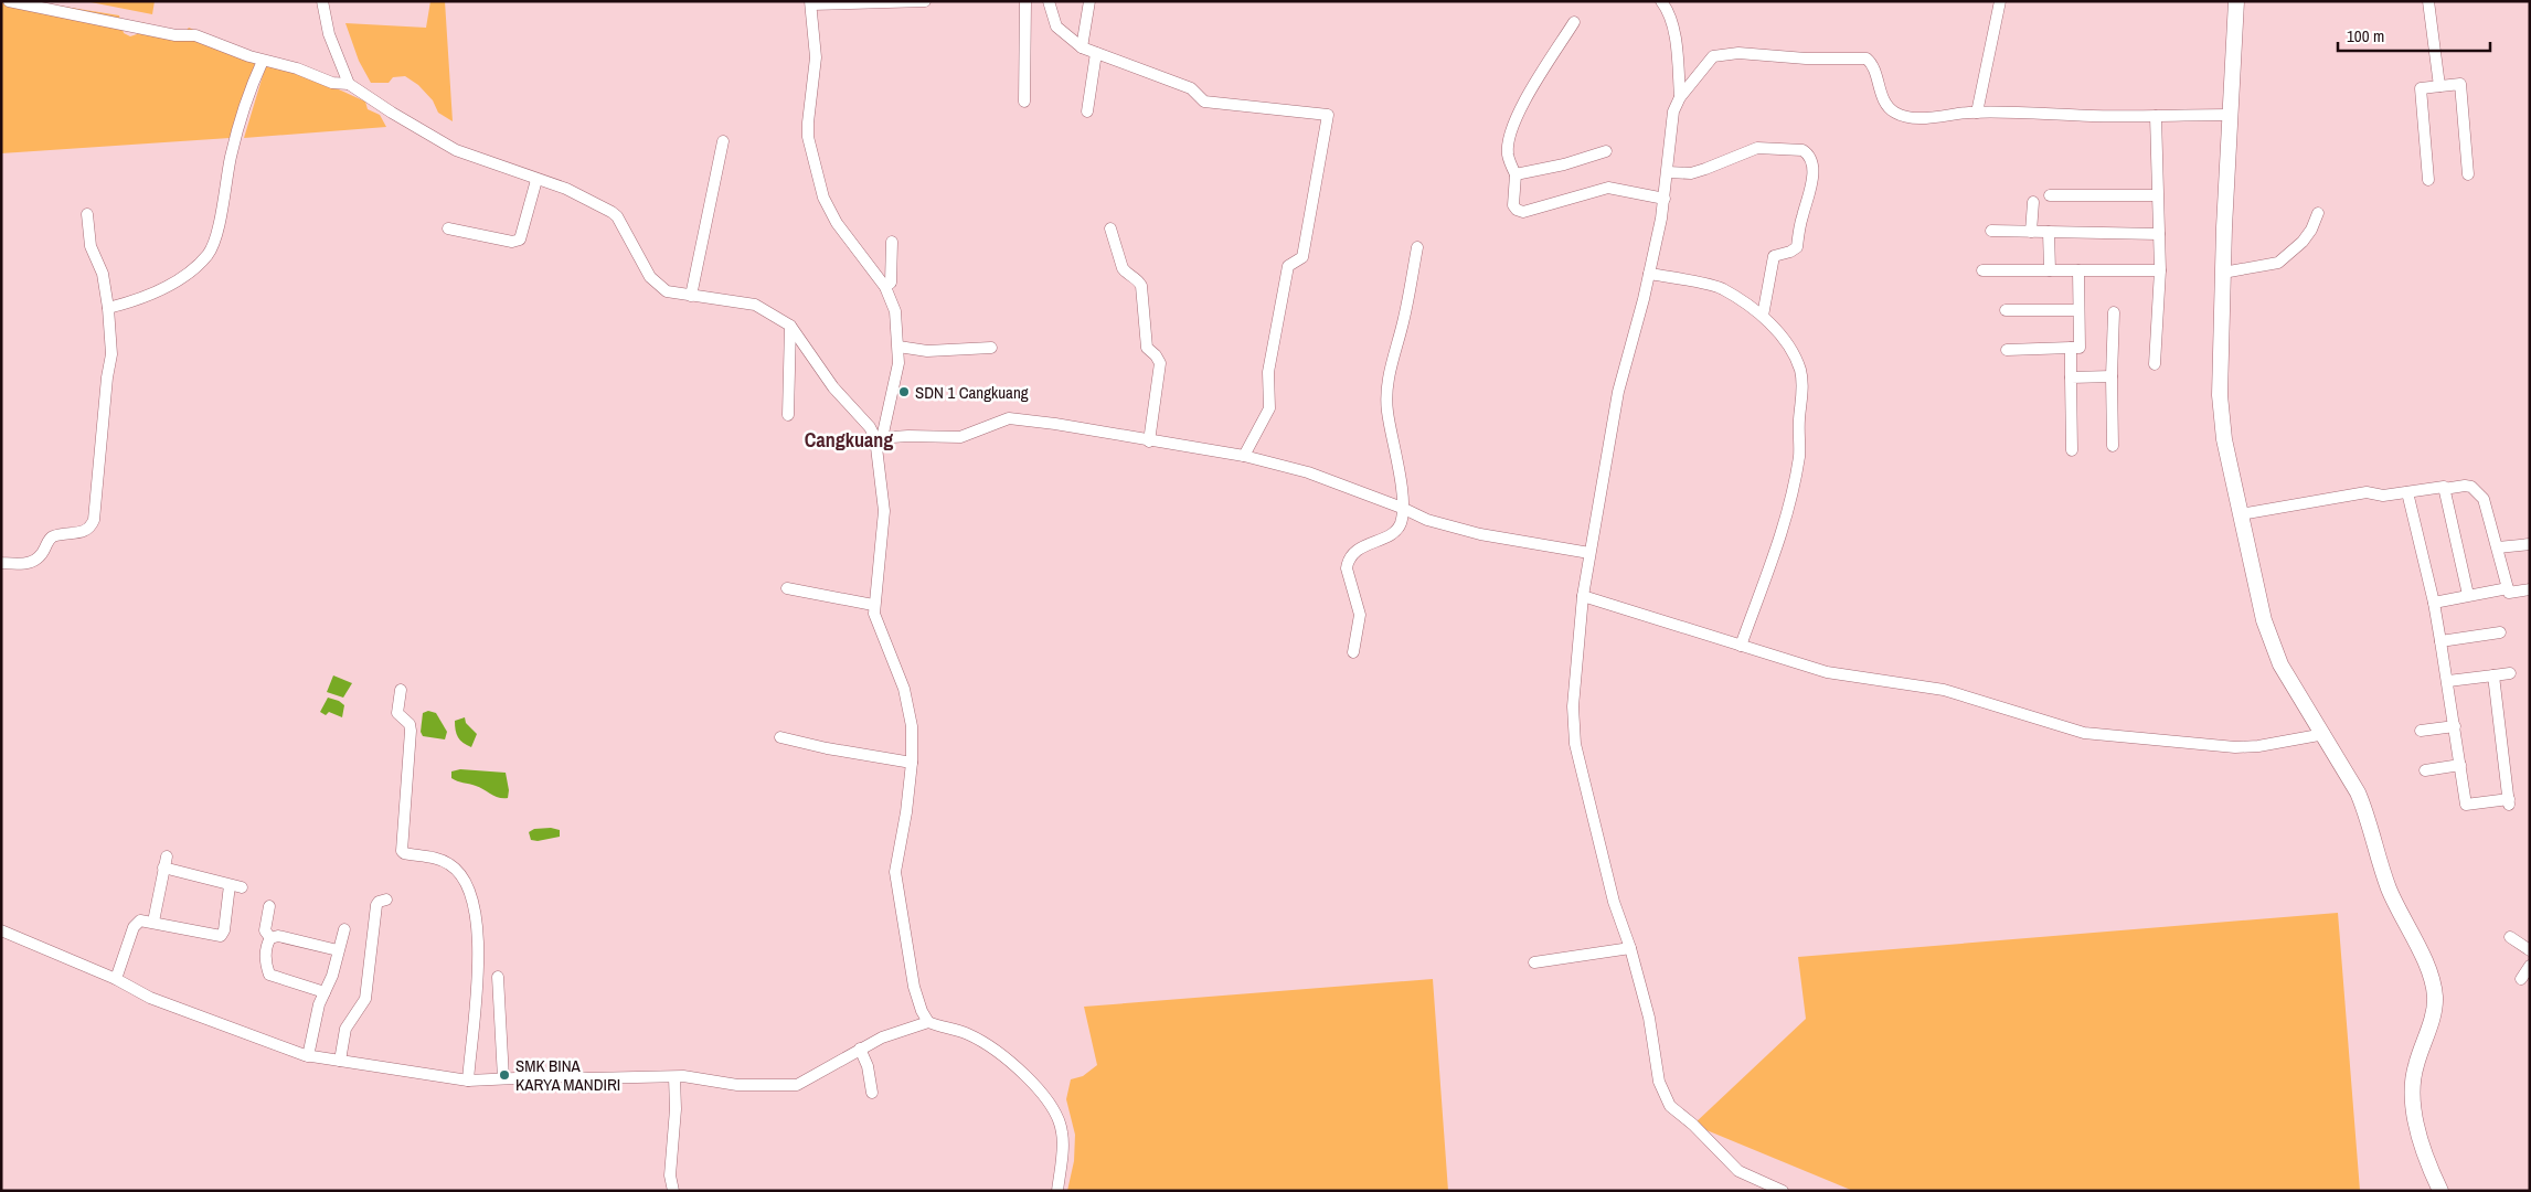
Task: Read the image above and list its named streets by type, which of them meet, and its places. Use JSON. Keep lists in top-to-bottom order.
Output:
{
  "districts": ["Cangkuang"],
  "places": ["SDN 1 Cangkuang", "SMK BINA KARYA MANDIRI"],
  "scale_bar": "100 m"
}
